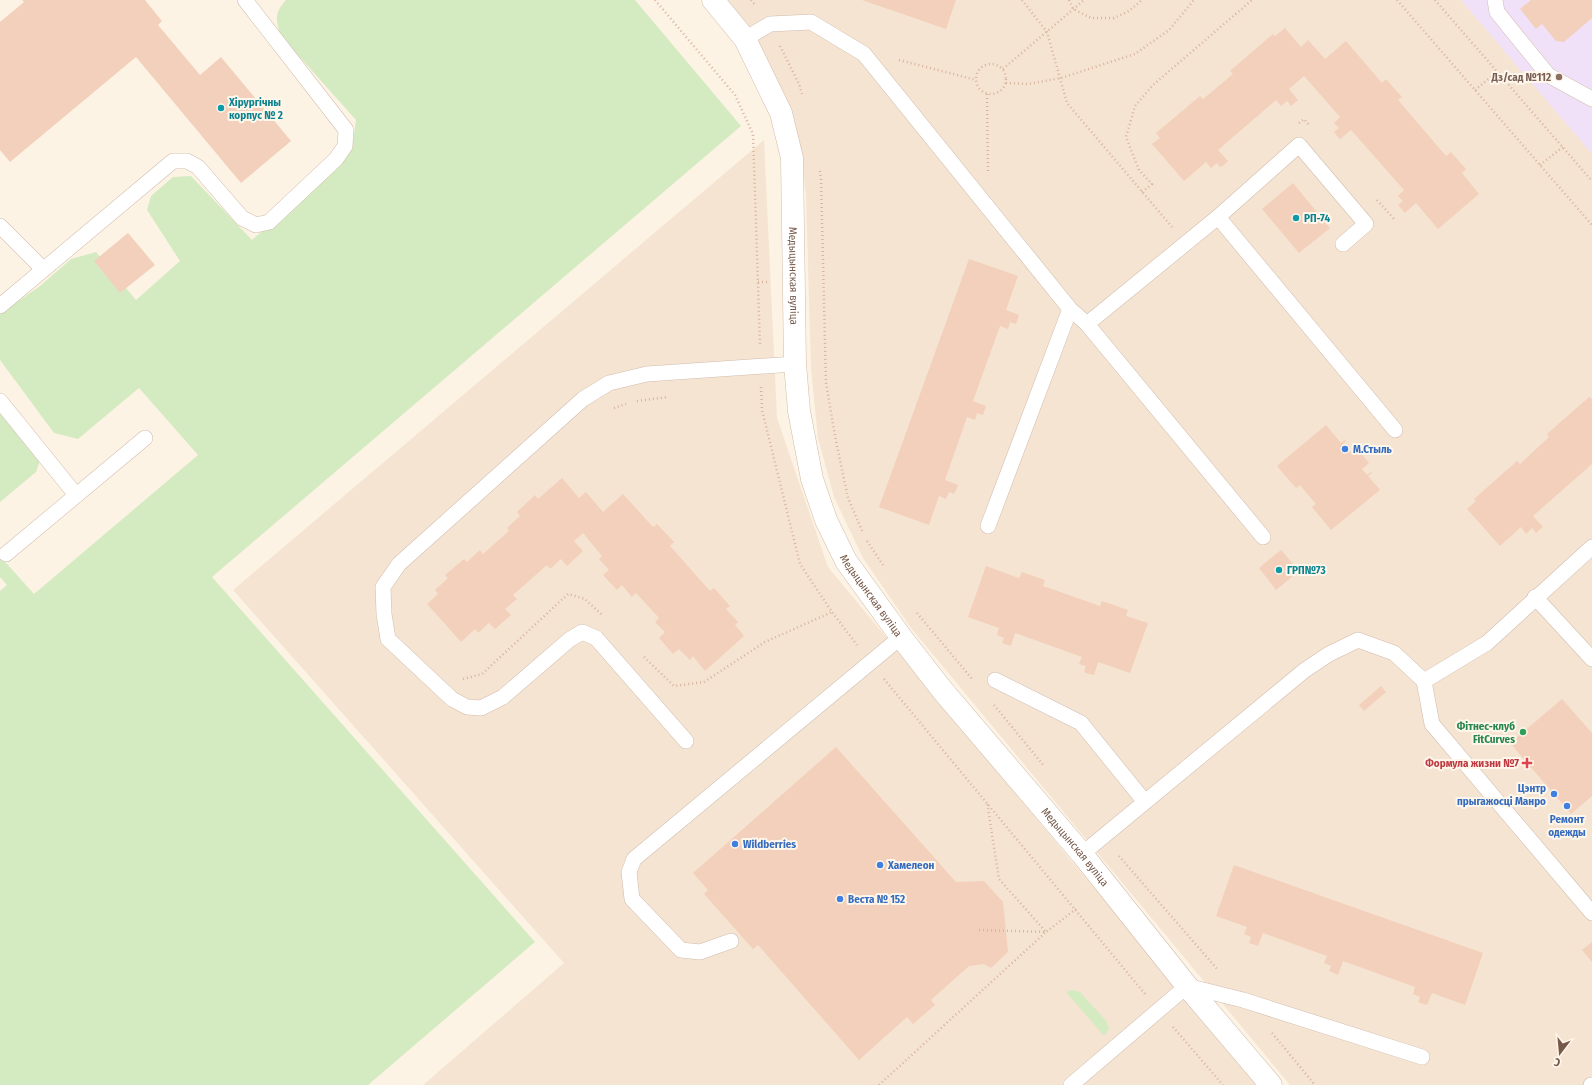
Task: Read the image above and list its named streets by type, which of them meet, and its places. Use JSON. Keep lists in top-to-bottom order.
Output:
{
  "streets": {
    "street": ["Медыцынская вуліца"]
  },
  "places": {
    "other": [
      "Дз/сад №112",
      "Хірургічны корпус № 2",
      "РП-74",
      "М.Стыль",
      "ГРП№73",
      "Фітнес-клуб FitCurves",
      "Цэнтр прыгажосці Манро",
      "Ремонт одежды",
      "Wildberries",
      "Хамелеон",
      "Веста № 152"
    ],
    "health": ["Формула жизни №7"]
  },
  "north": "bottom"
}
